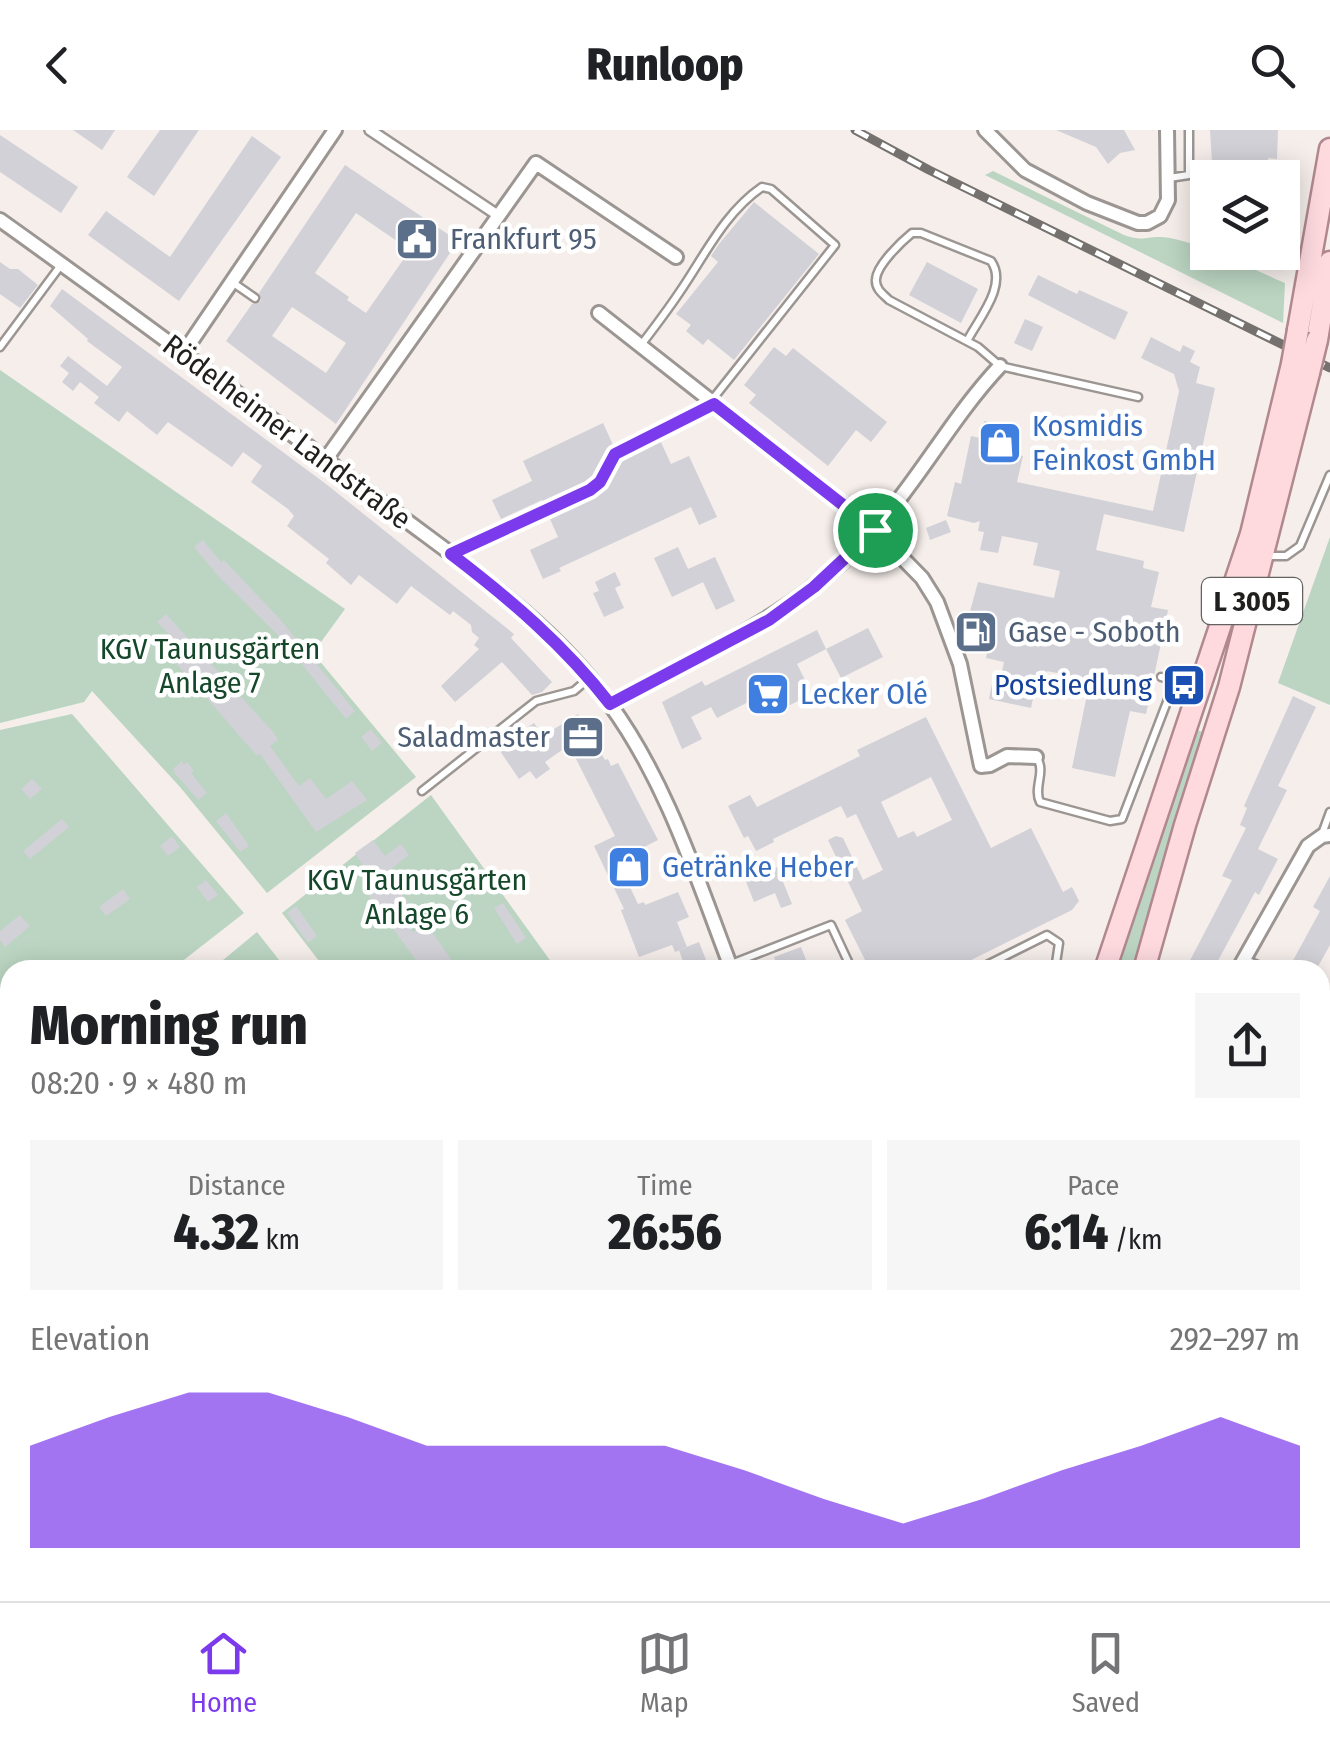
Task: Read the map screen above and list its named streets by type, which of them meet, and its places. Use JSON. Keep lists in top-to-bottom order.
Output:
{
  "streets": {
    "main road": ["L 3005"],
    "street": ["Rödelheimer Landstraße"]
  },
  "parks": ["KGV Taunusgärten Anlage 7", "KGV Taunusgärten Anlage 6"],
  "places": {
    "public building": ["Frankfurt 95"],
    "shop": ["Kosmidis Feinkost GmbH", "Getränke Heber"],
    "fuel station": ["Gase - Soboth"],
    "bus stop": ["Postsiedlung"],
    "supermarket": ["Lecker Olé"],
    "office": ["Saladmaster"]
  },
  "page": {
    "header": "Runloop",
    "heading": ["Morning run", "08:20 · 9 × 480 m"],
    "stats": [
      ["Distance", "4.32 km"],
      ["Time", "26:56"],
      ["Pace", "6:14 /km"]
    ],
    "chart": ["Elevation", "292–297 m"],
    "tabs": ["Home", "Map", "Saved"]
  }
}
